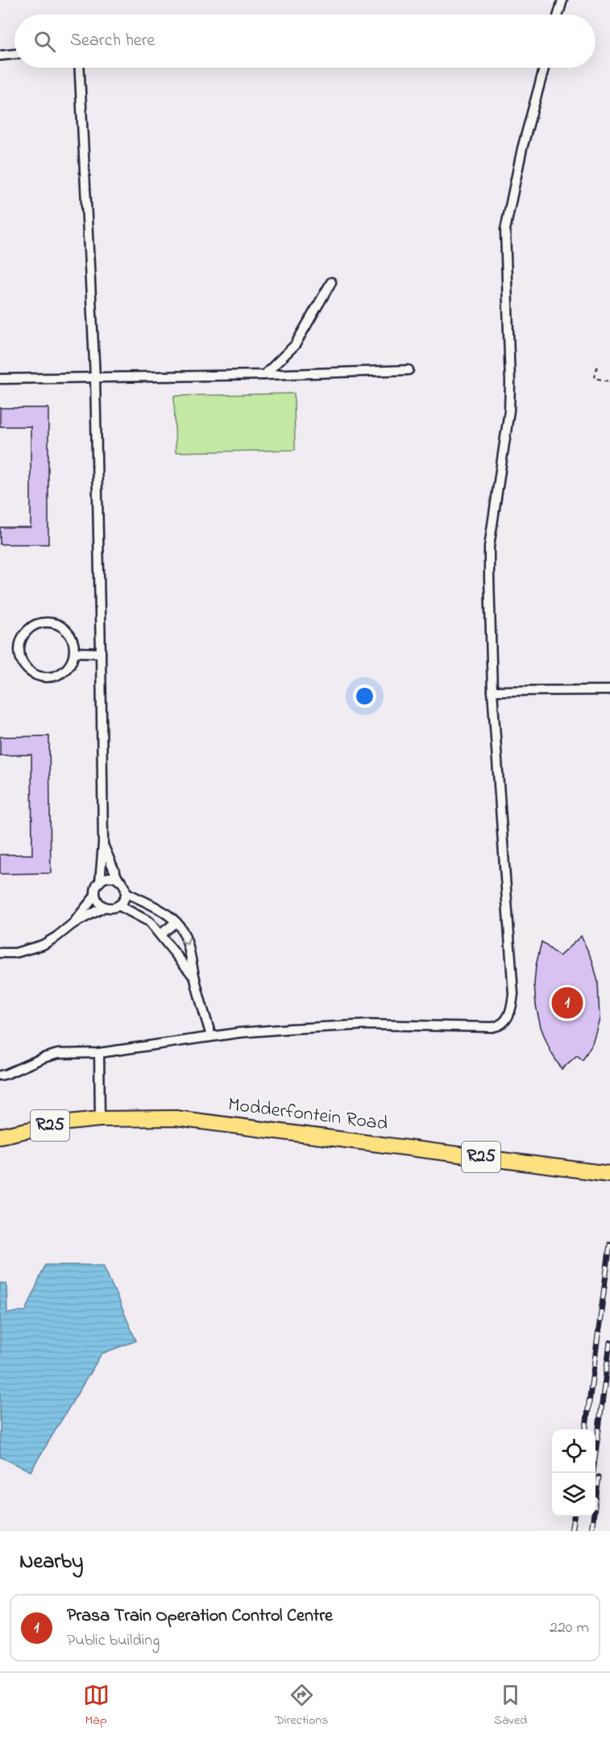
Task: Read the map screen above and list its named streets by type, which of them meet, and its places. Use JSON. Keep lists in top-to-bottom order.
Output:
{
  "streets": {
    "main road": ["Modderfontein Road", "R25"]
  },
  "page": {
    "search": "Search here",
    "pins": "1",
    "heading": "Nearby",
    "list": [
      {
        "mark": "1",
        "name": "Prasa Train Operation Control Centre",
        "note": "Public building",
        "value": "220 m"
      }
    ],
    "nav": ["Map", "Directions", "Saved"]
  }
}
